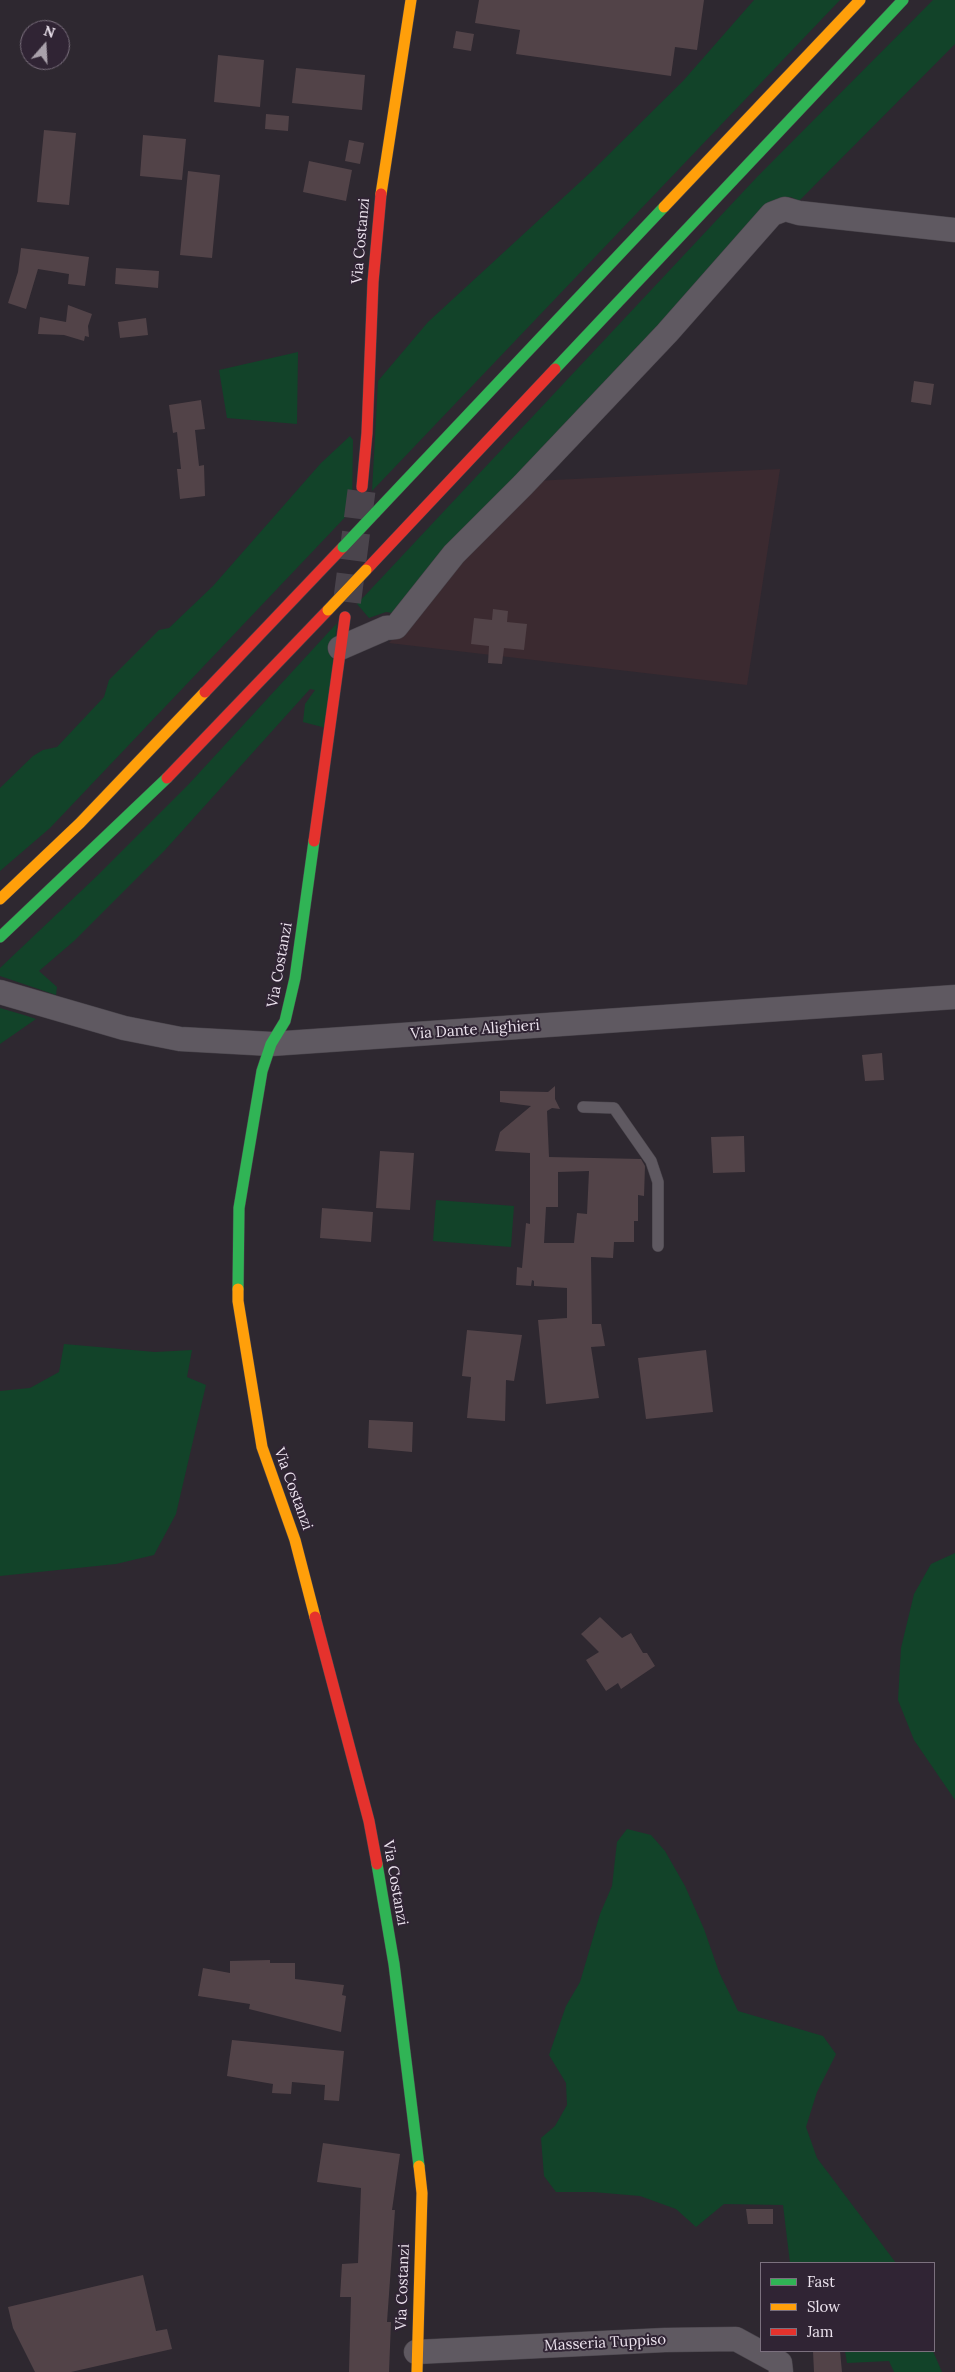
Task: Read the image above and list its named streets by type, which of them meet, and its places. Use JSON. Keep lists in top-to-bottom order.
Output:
{
  "streets": {
    "main road": ["Via Costanzi"],
    "street": ["Via Dante Alighieri", "Masseria Tuppiso"]
  },
  "crossings": [
    ["Via Costanzi", "Via Dante Alighieri"],
    ["Via Costanzi", "Masseria Tuppiso"]
  ],
  "legend": ["Fast", "Slow", "Jam"],
  "north": "top"
}
